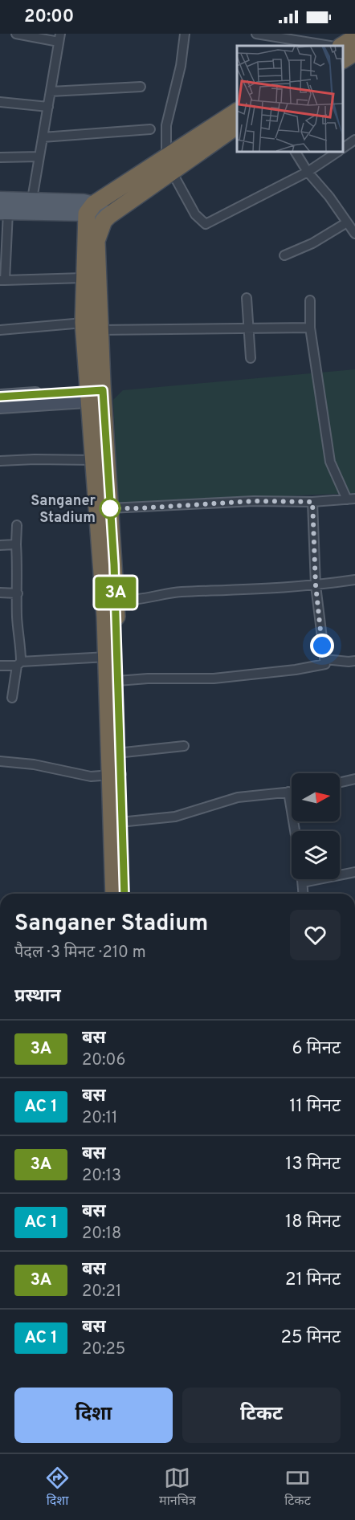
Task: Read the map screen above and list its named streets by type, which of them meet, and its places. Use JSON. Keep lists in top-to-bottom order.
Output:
{
  "places": ["Sanganer Stadium"],
  "lines": ["bus line 3A"],
  "north": "right",
  "page": {
    "status": "20:00",
    "on_map": "3A",
    "heading": [
      ["Sanganer Stadium", "पैदल · 3 मिनट · 210 m"],
      "प्रस्थान"
    ],
    "list": [
      {
        "mark": "3A",
        "name": "बस",
        "note": "20:06",
        "value": "6 मिनट"
      },
      {
        "mark": "AC 1",
        "name": "बस",
        "note": "20:11",
        "value": "11 मिनट"
      },
      {
        "mark": "3A",
        "name": "बस",
        "note": "20:13",
        "value": "13 मिनट"
      },
      {
        "mark": "AC 1",
        "name": "बस",
        "note": "20:18",
        "value": "18 मिनट"
      },
      {
        "mark": "3A",
        "name": "बस",
        "note": "20:21",
        "value": "21 मिनट"
      },
      {
        "mark": "AC 1",
        "name": "बस",
        "note": "20:25",
        "value": "25 मिनट"
      }
    ],
    "buttons": ["दिशा", "टिकट"],
    "tabs": ["दिशा", "मानचित्र", "टिकट"]
  }
}
